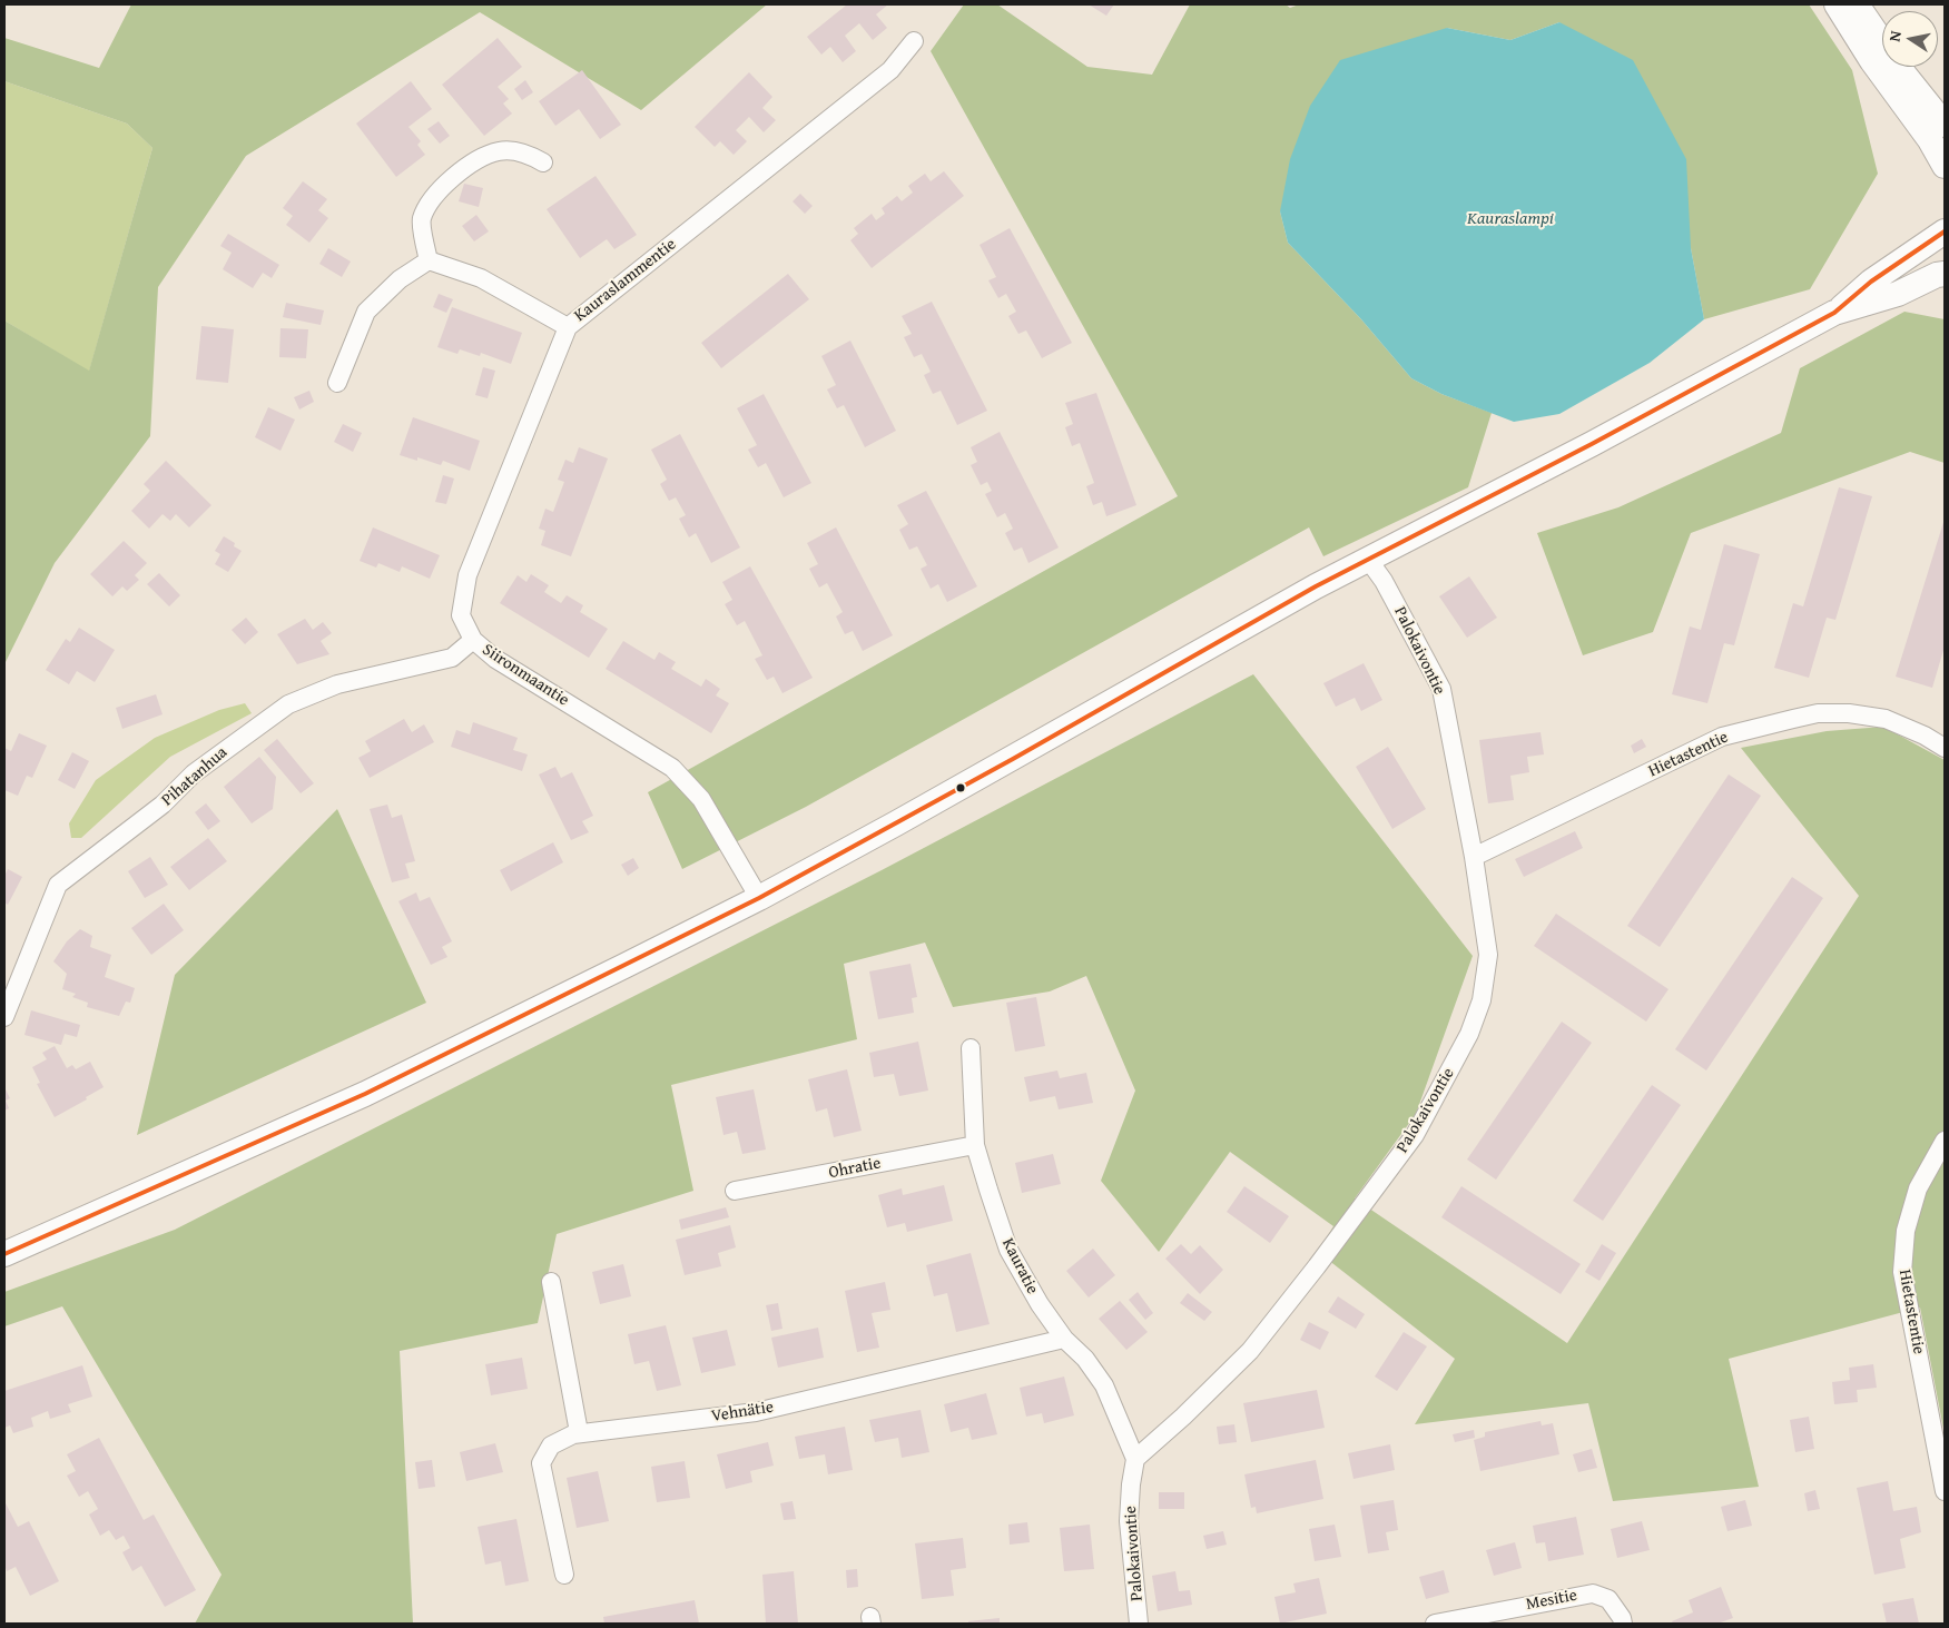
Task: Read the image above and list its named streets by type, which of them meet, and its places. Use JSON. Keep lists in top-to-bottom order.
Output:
{
  "streets": {
    "street": [
      "Kauraslammentie",
      "Palokaivontie",
      "Siironmaantie",
      "Hietastentie",
      "Pihatanhua",
      "Ohratie",
      "Kauratie",
      "Vehnätie",
      "Mesitie"
    ]
  },
  "crossings": [
    ["Kauraslammentie", "Siironmaantie"],
    ["Kauraslammentie", "Pihatanhua"],
    ["Palokaivontie", "Hietastentie"],
    ["Palokaivontie", "Kauratie"],
    ["Siironmaantie", "Pihatanhua"],
    ["Ohratie", "Kauratie"],
    ["Kauratie", "Vehnätie"]
  ],
  "water": ["Kauraslampi"],
  "north": "left"
}
